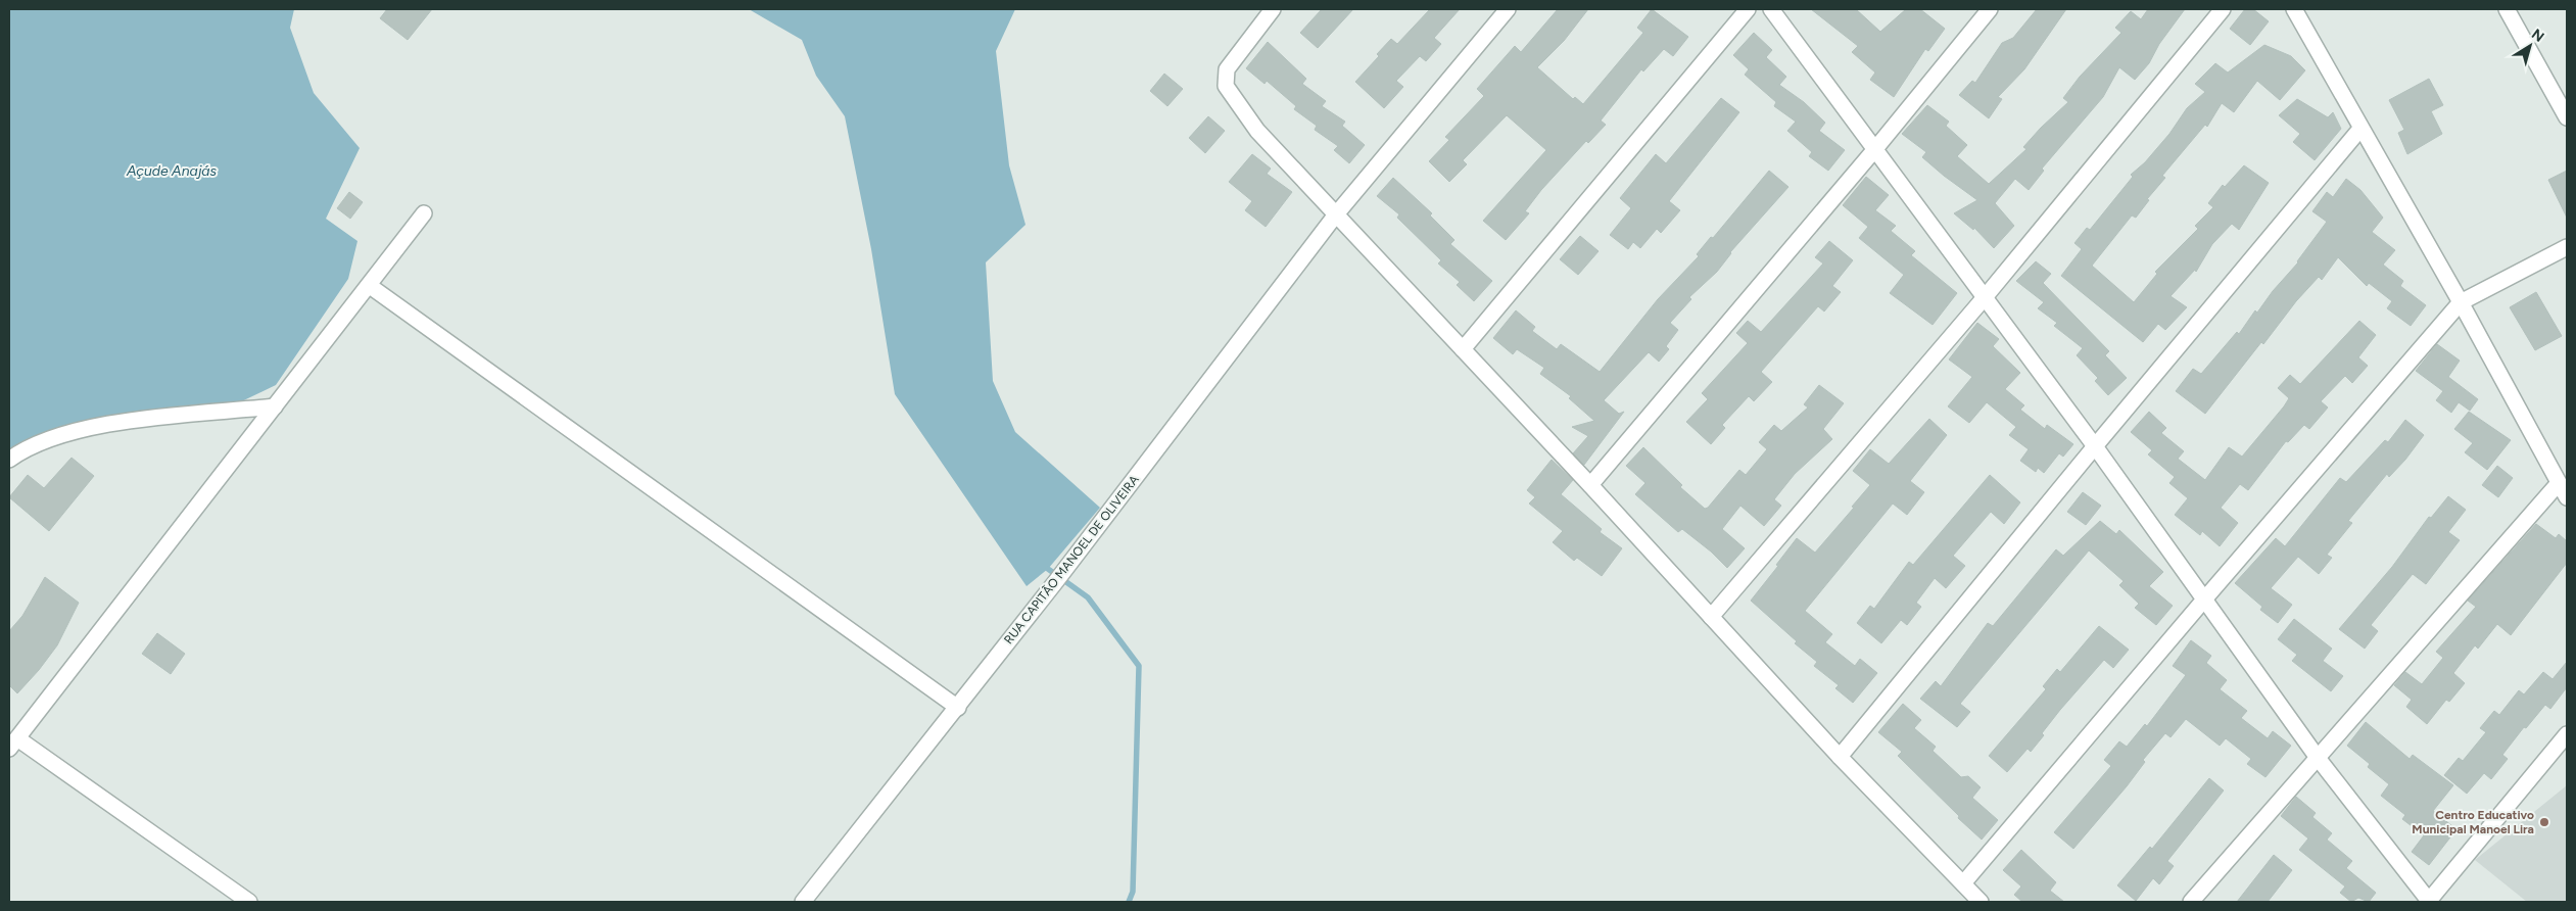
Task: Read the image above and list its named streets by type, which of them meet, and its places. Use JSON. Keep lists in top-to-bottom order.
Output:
{
  "streets": {
    "street": ["RUA CAPITÃO MANOEL DE OLIVEIRA"]
  },
  "water": ["Açude Anajás"],
  "places": ["Centro Educativo Municipal Manoel Lira"],
  "north": "top right"
}
